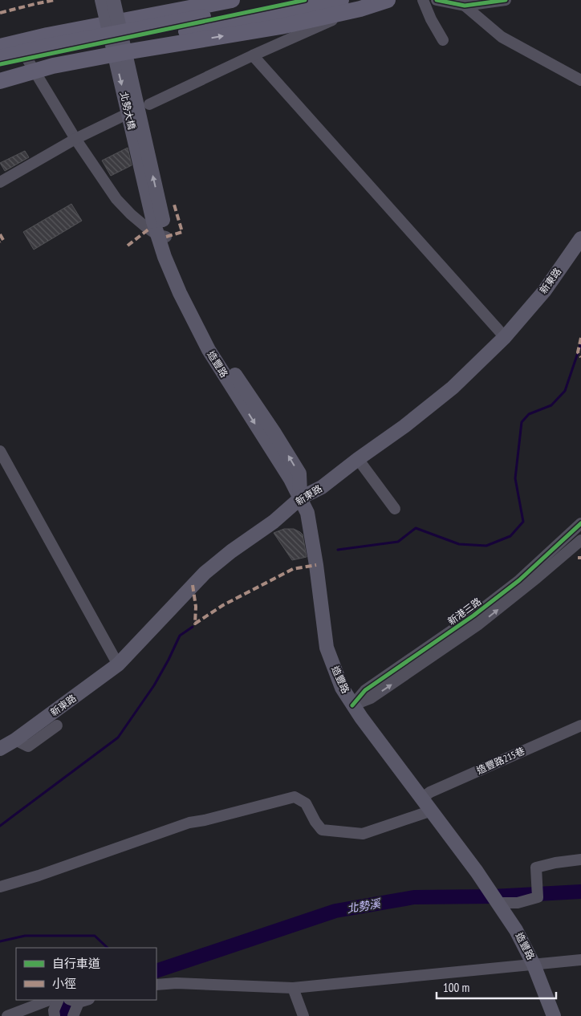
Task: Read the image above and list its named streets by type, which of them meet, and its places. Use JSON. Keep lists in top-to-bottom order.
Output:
{
  "streets": {
    "main road": ["北勢大橋", "新東路", "造豐路"],
    "street": ["新港三路", "造豐路215巷"]
  },
  "crossings": [
    ["北勢大橋", "造豐路"],
    ["新東路", "造豐路"],
    ["造豐路", "新港三路"],
    ["造豐路", "造豐路215巷"]
  ],
  "water": ["北勢溪"],
  "legend": ["自行車道", "小徑"],
  "scale_bar": "100 m"
}
